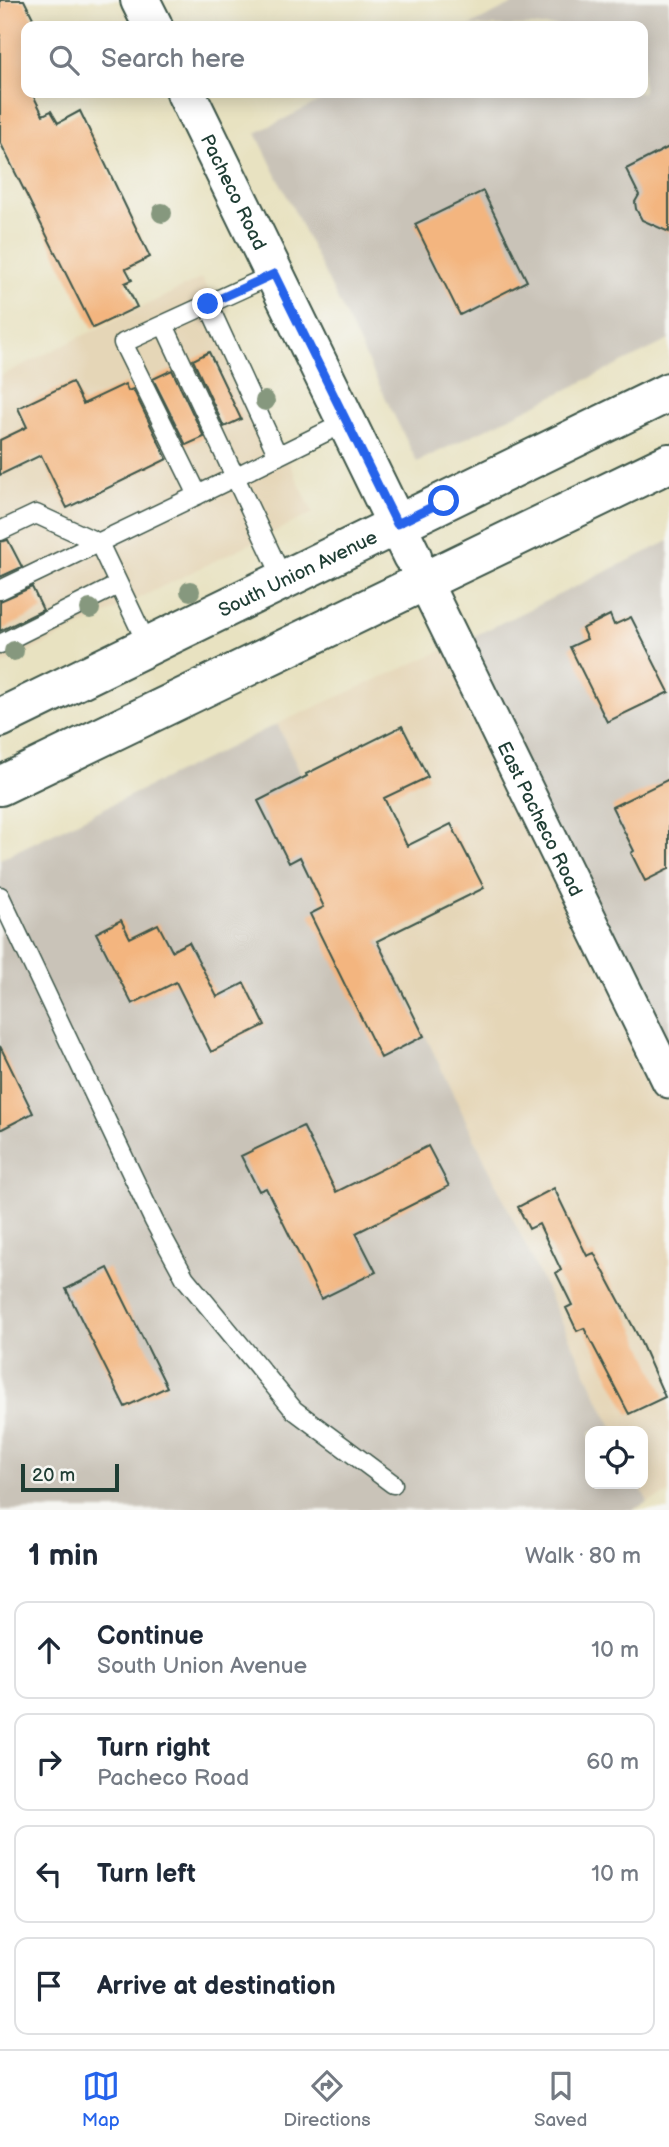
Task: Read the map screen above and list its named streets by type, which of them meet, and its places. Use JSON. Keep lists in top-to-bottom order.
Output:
{
  "streets": {
    "main road": ["Pacheco Road", "South Union Avenue"],
    "street": ["East Pacheco Road"]
  },
  "crossings": [
    ["Pacheco Road", "South Union Avenue"],
    ["Pacheco Road", "East Pacheco Road"],
    ["South Union Avenue", "East Pacheco Road"]
  ],
  "scale_bar": "20 m",
  "page": {
    "search": "Search here",
    "scale": "20 m",
    "heading": ["1 min", "Walk · 80 m"],
    "list": [
      ["Continue", "South Union Avenue", "10 m"],
      ["Turn right", "Pacheco Road", "60 m"],
      ["Turn left", "10 m"],
      "Arrive at destination"
    ],
    "nav": ["Map", "Directions", "Saved"]
  }
}
